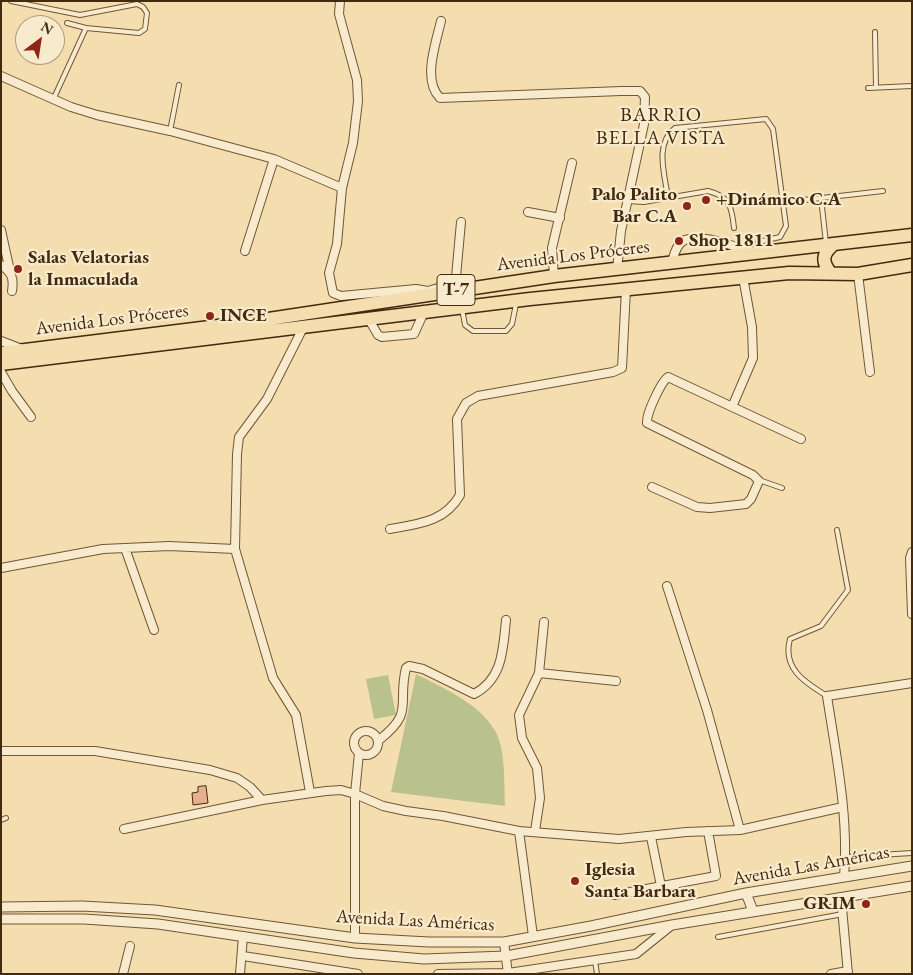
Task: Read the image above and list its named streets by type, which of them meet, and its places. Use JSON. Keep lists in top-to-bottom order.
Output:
{
  "streets": {
    "highway": ["Avenida Los Próceres", "T-7"],
    "street": ["Avenida Las Américas"]
  },
  "districts": ["BARRIO BELLA VISTA"],
  "places": [
    "+Dinámico C.A",
    "Palo Palito Bar C.A",
    "Shop 1811",
    "Salas Velatorias la Inmaculada",
    "INCE",
    "Iglesia Santa Barbara",
    "GRIM"
  ],
  "north": "top right"
}
